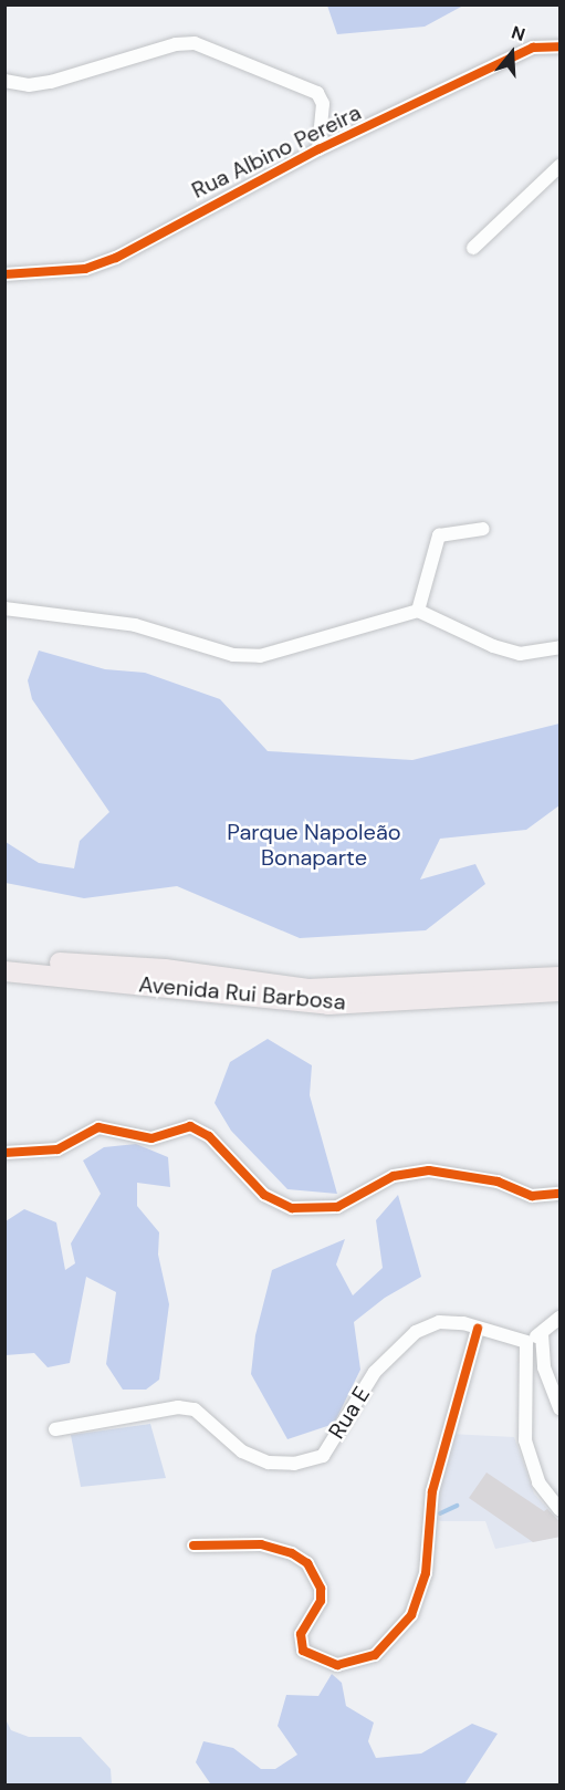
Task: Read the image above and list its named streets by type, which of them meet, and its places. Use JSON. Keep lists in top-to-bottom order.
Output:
{
  "streets": {
    "main road": ["Avenida Rui Barbosa"],
    "street": ["Rua Albino Pereira", "Rua E"]
  },
  "parks": ["Parque Napoleão Bonaparte"],
  "north": "top"
}
